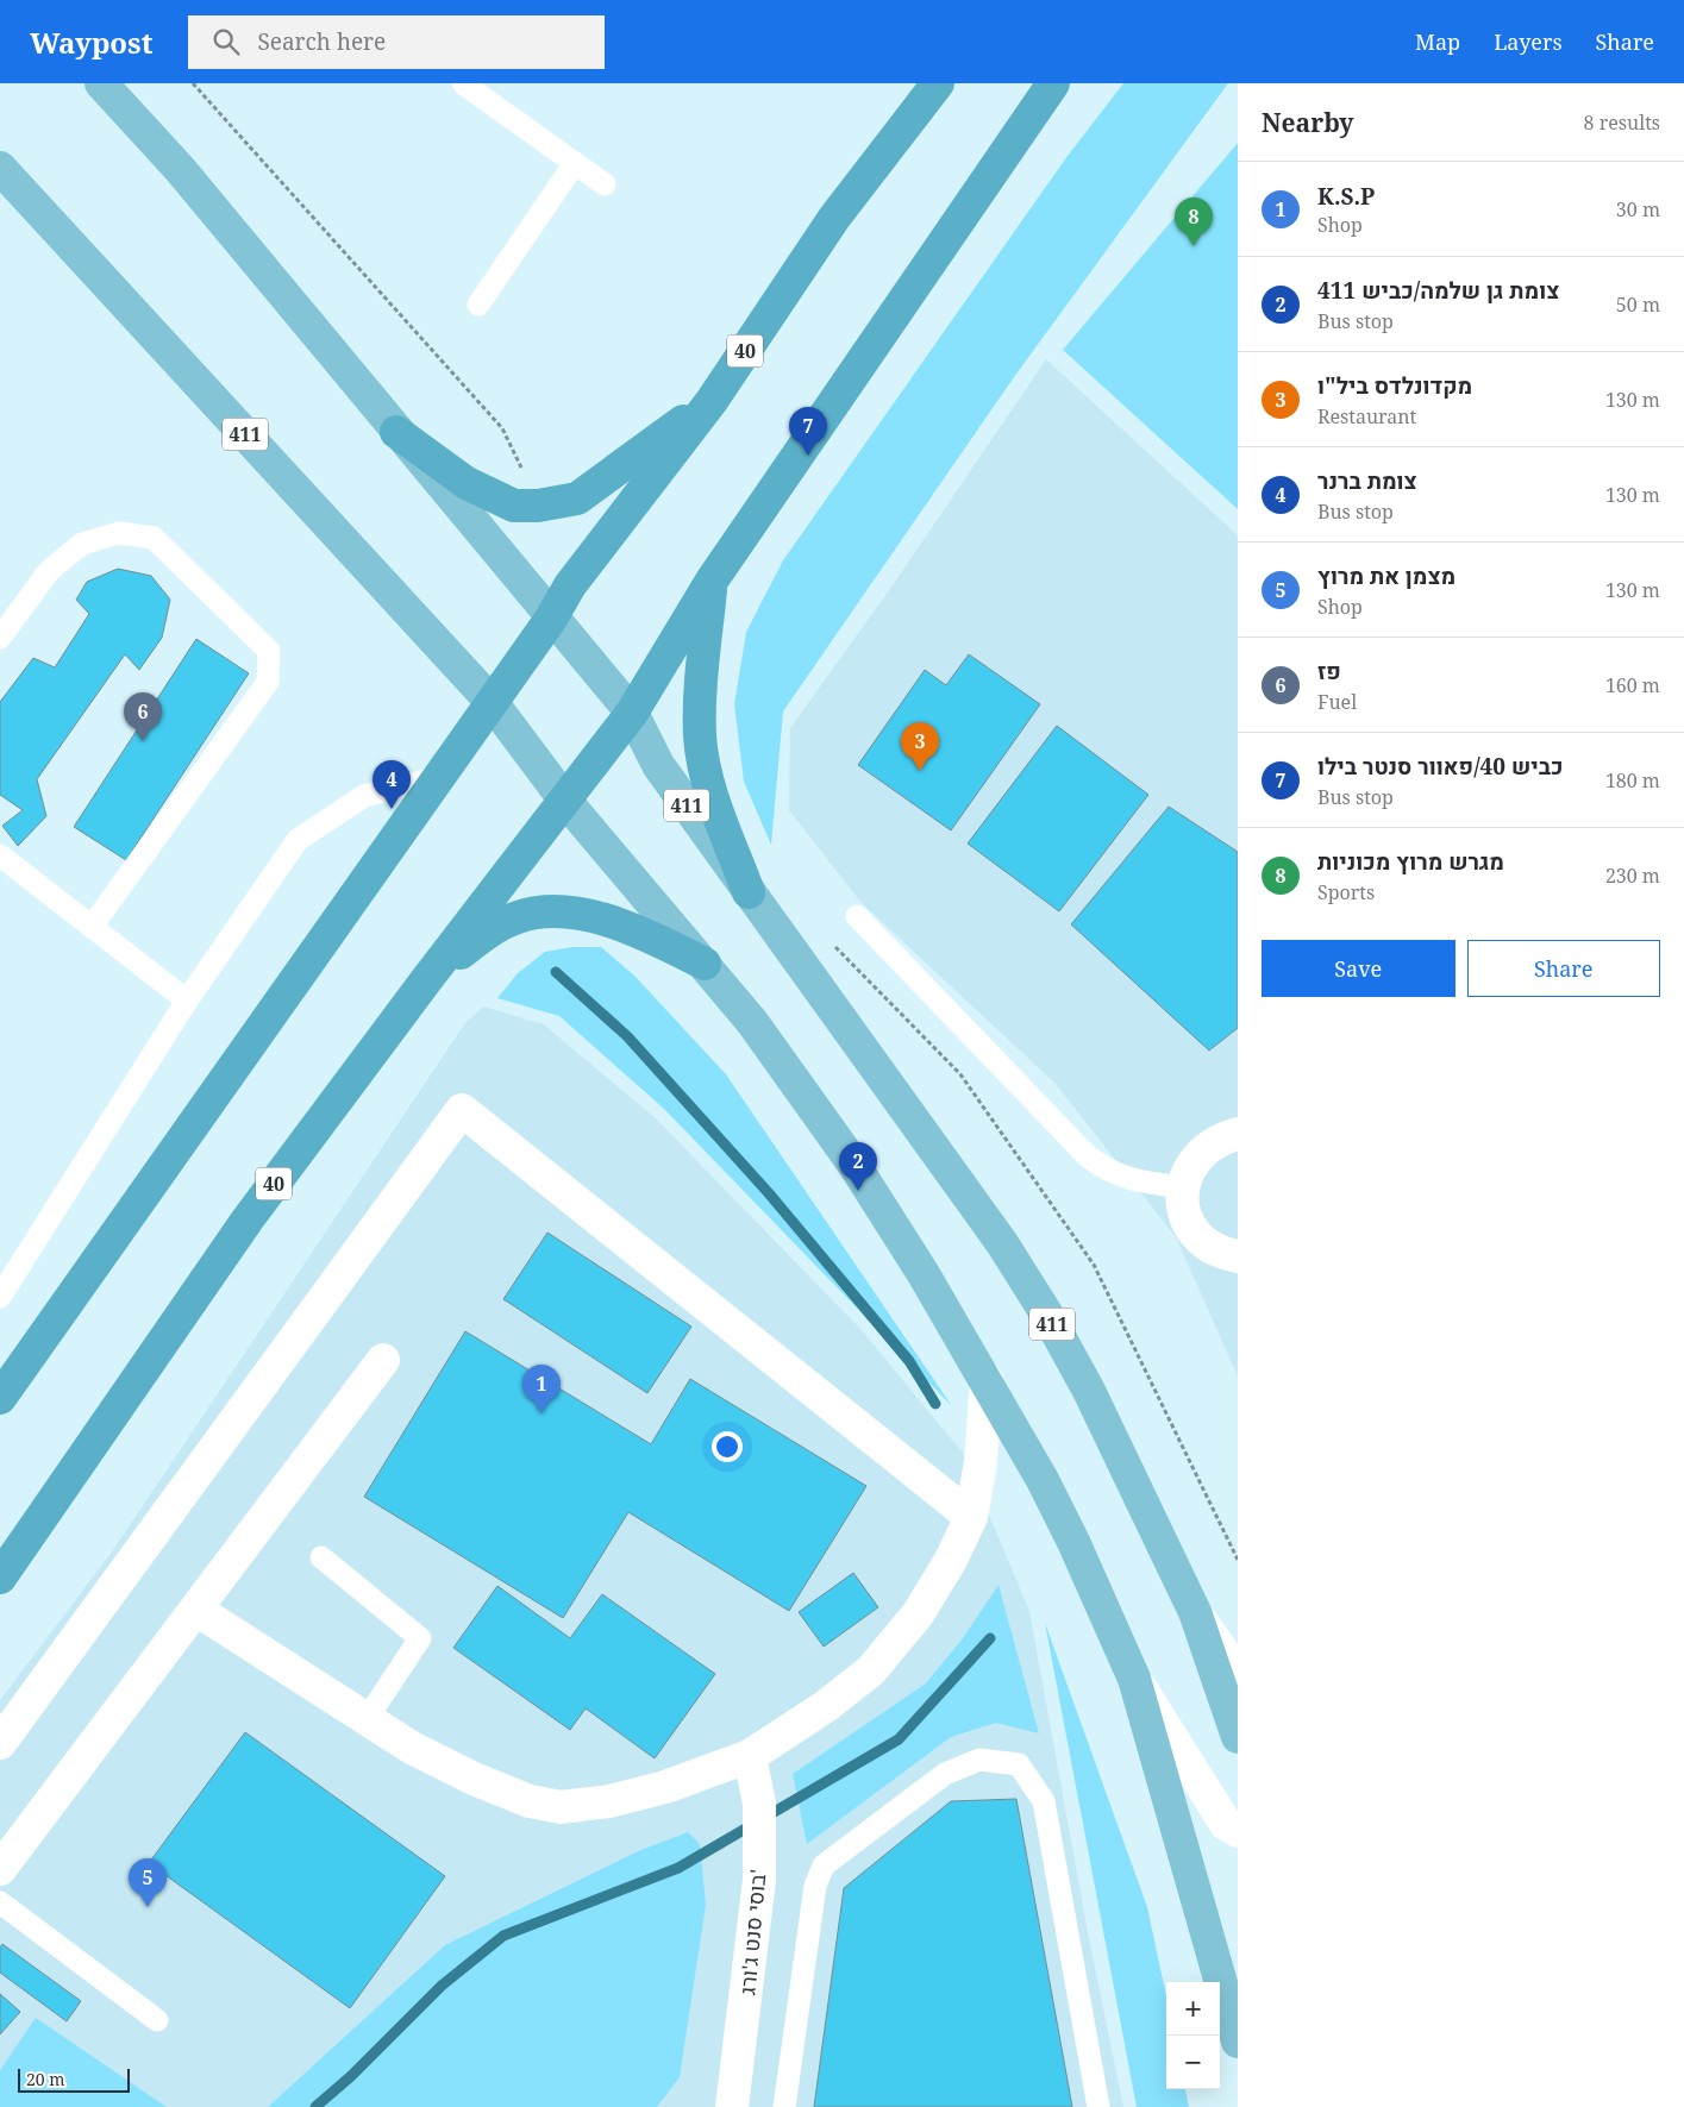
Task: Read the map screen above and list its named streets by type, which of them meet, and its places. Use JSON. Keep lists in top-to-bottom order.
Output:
{
  "streets": {
    "highway": ["40"],
    "main road": ["411"],
    "street": ["בוסי סנט ג'ורג'"]
  },
  "crossings": [
    ["40", "411"]
  ],
  "scale_bar": "20 m",
  "page": {
    "header": "Waypost",
    "search": "Search here",
    "nav": ["Map", "Layers", "Share"],
    "heading": ["Nearby", "8 results"],
    "list": [
      {
        "mark": "1",
        "name": "K.S.P",
        "note": "Shop",
        "value": "30 m"
      },
      {
        "mark": "2",
        "name": "צומת גן שלמה/כביש 411",
        "note": "Bus stop",
        "value": "50 m"
      },
      {
        "mark": "3",
        "name": "מקדונלדס ביל\"ו",
        "note": "Restaurant",
        "value": "130 m"
      },
      {
        "mark": "4",
        "name": "צומת ברנר",
        "note": "Bus stop",
        "value": "130 m"
      },
      {
        "mark": "5",
        "name": "מצמן את מרוץ",
        "note": "Shop",
        "value": "130 m"
      },
      {
        "mark": "6",
        "name": "פז",
        "note": "Fuel",
        "value": "160 m"
      },
      {
        "mark": "7",
        "name": "כביש 40/פאוור סנטר בילו",
        "note": "Bus stop",
        "value": "180 m"
      },
      {
        "mark": "8",
        "name": "מגרש מרוץ מכוניות",
        "note": "Sports",
        "value": "230 m"
      }
    ],
    "pins": [
      "8",
      "7",
      "6",
      "3",
      "4",
      "2",
      "1",
      "5"
    ],
    "buttons": ["Save", "Share"],
    "map_buttons": ["+", "−"],
    "scale": "20 m"
  }
}
